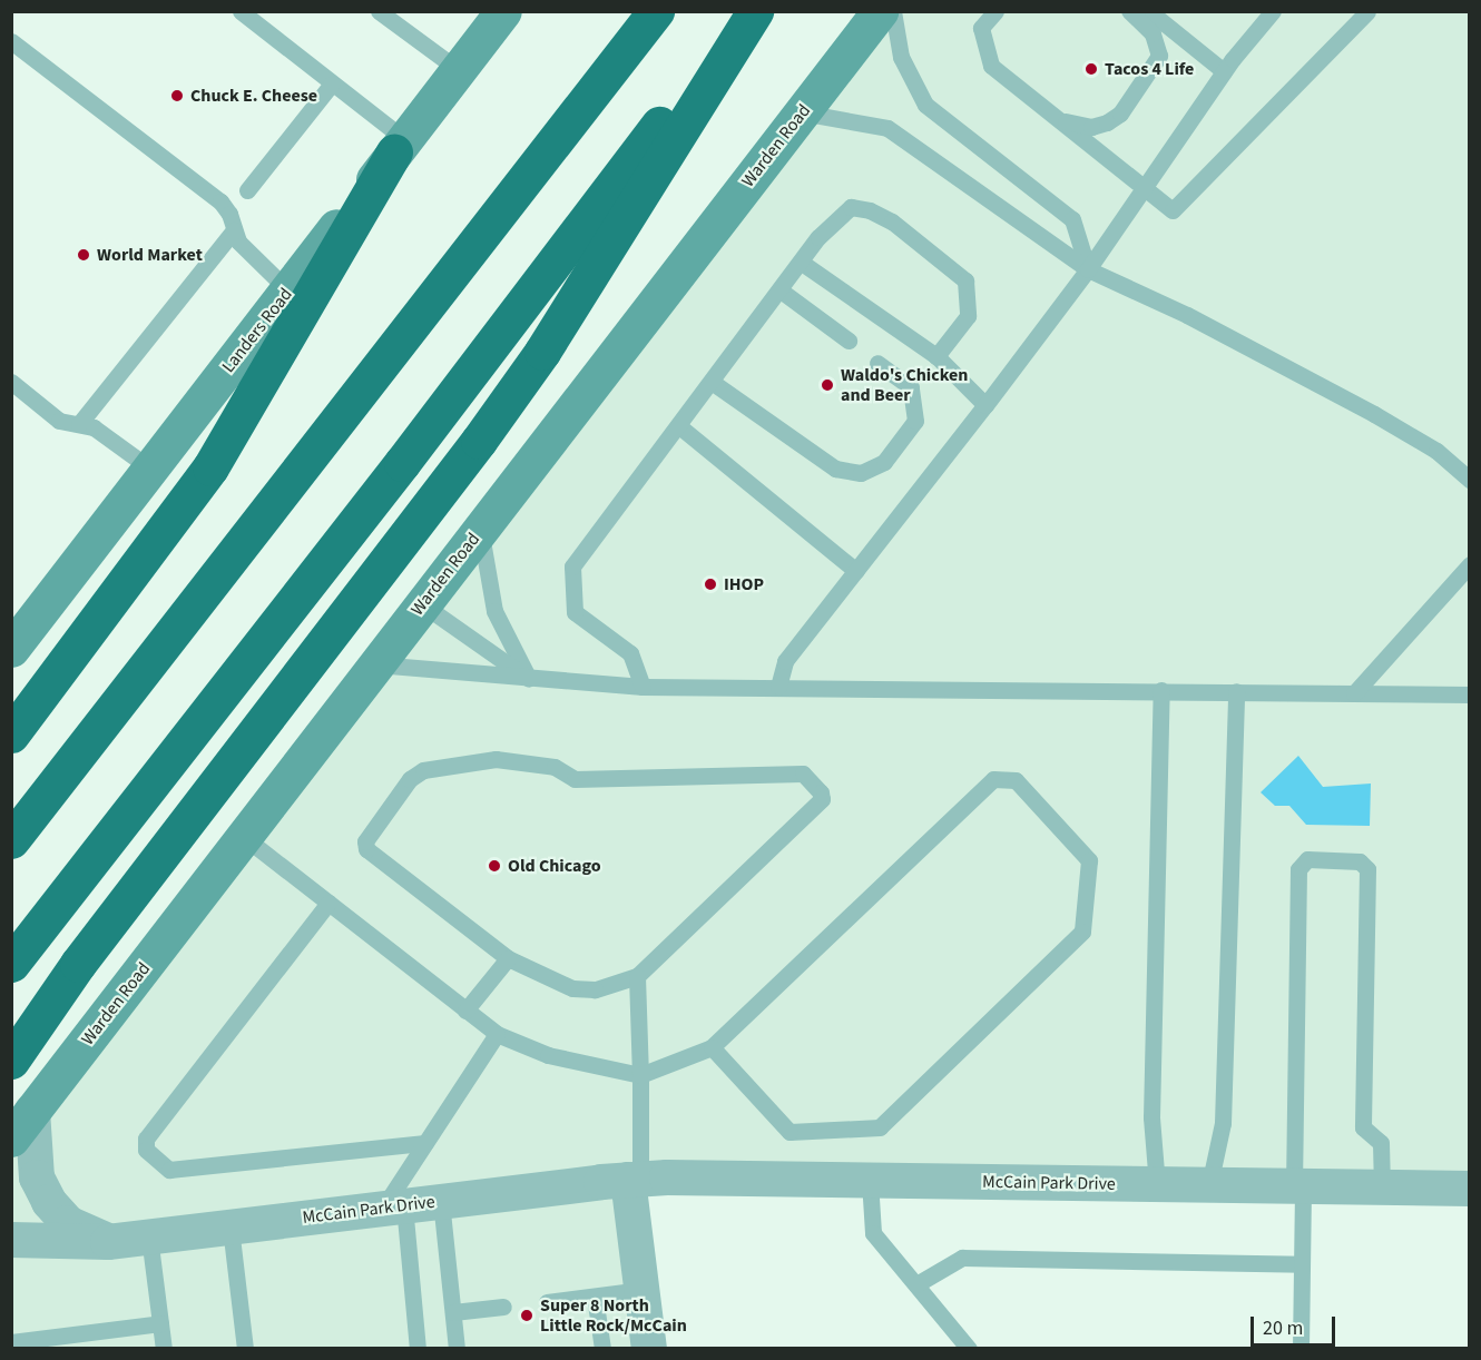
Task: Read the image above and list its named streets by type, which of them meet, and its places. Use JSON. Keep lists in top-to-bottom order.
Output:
{
  "streets": {
    "main road": ["Warden Road", "Landers Road"],
    "street": ["McCain Park Drive"]
  },
  "places": [
    "Tacos 4 Life",
    "Chuck E. Cheese",
    "World Market",
    "Waldo's Chicken and Beer",
    "IHOP",
    "Old Chicago",
    "Super 8 North Little Rock/McCain"
  ],
  "scale_bar": "20 m"
}
